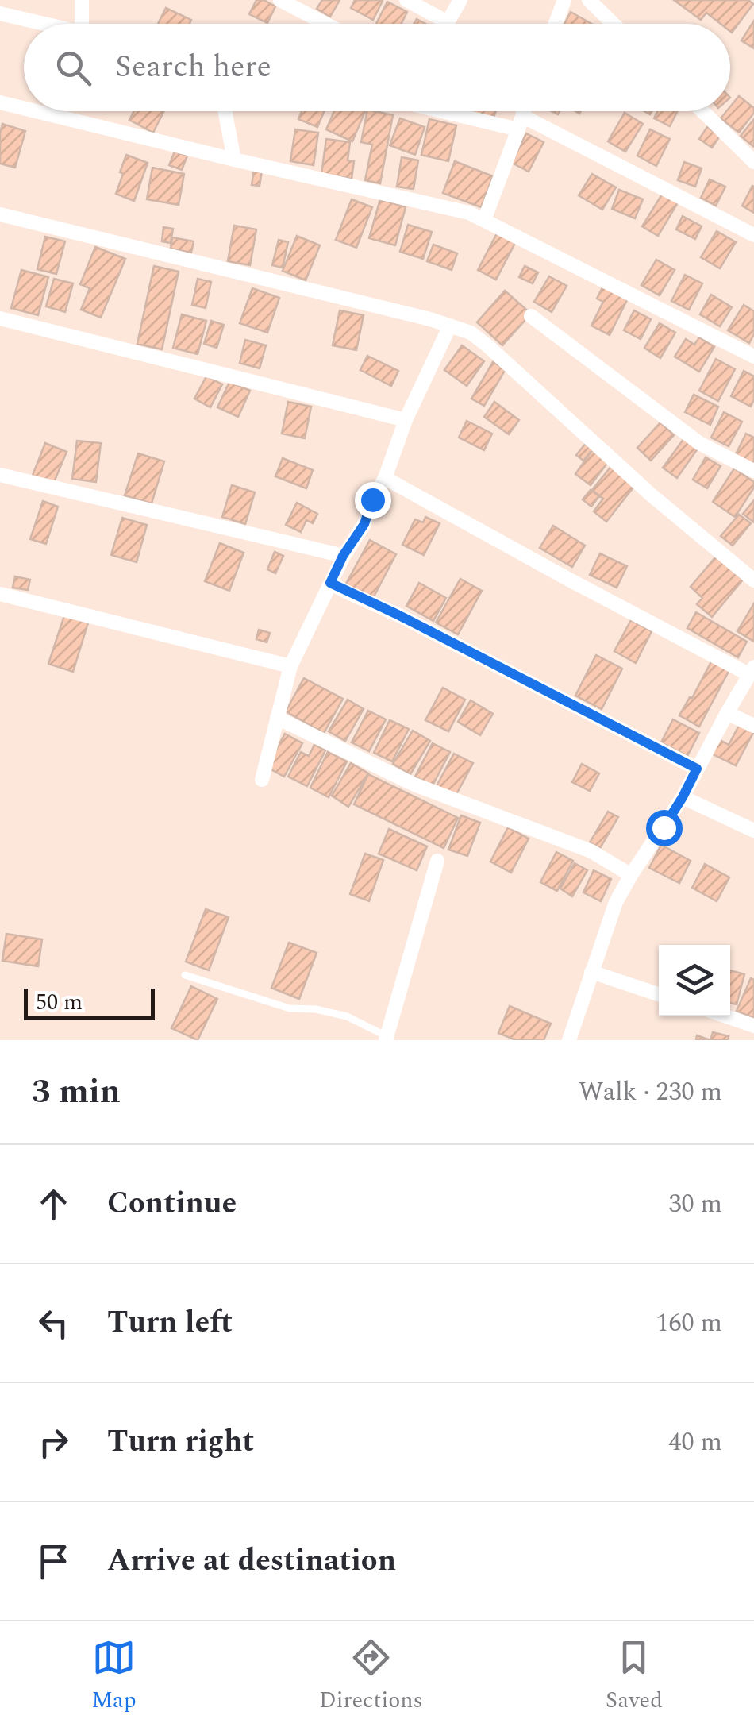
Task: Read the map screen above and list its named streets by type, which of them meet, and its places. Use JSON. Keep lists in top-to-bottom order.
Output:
{
  "scale_bar": "50 m",
  "page": {
    "search": "Search here",
    "scale": "50 m",
    "heading": ["3 min", "Walk · 230 m"],
    "list": [
      ["Continue", "30 m"],
      ["Turn left", "160 m"],
      ["Turn right", "40 m"],
      "Arrive at destination"
    ],
    "nav": ["Map", "Directions", "Saved"]
  }
}
